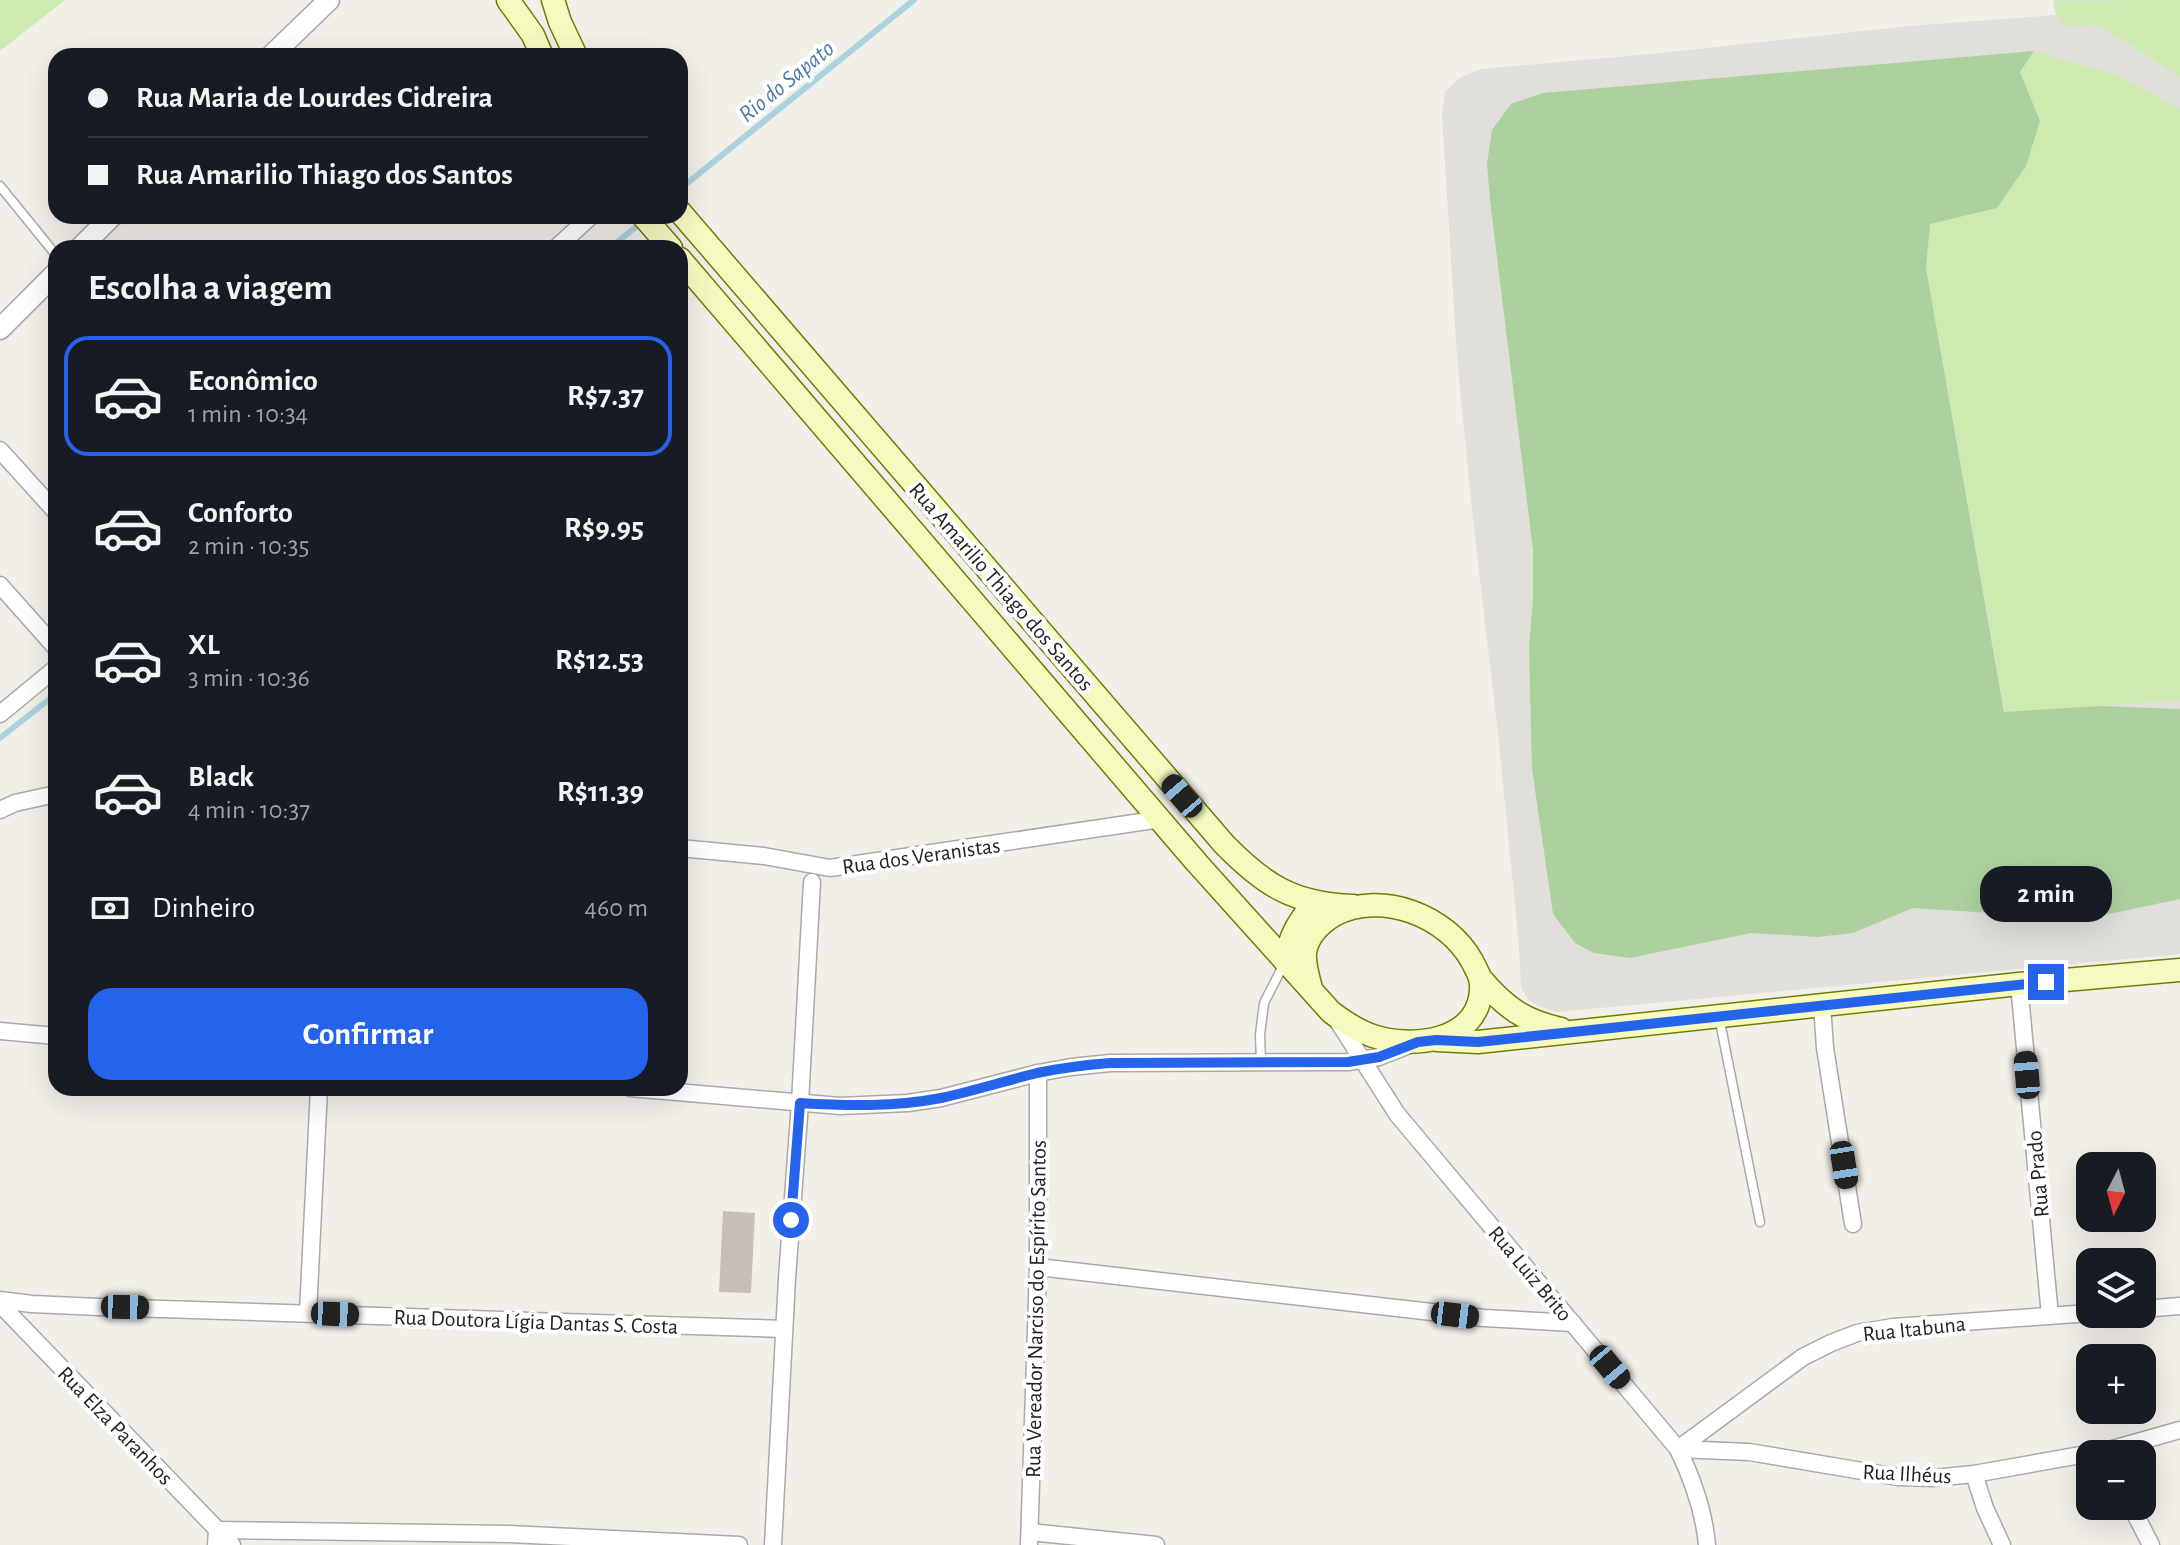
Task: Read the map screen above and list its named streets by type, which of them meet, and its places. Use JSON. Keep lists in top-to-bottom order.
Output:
{
  "streets": {
    "main road": ["Rua Amarilio Thiago dos Santos"],
    "street": [
      "Rua dos Veranistas",
      "Rua Prado",
      "Rua Luiz Brito",
      "Rua Vereador Narciso do Espírito Santos",
      "Rua Doutora Lígia Dantas S. Costa",
      "Rua Itabuna",
      "Rua Elza Paranhos",
      "Rua Ilhéus"
    ]
  },
  "crossings": [
    ["Rua Amarilio Thiago dos Santos", "Rua dos Veranistas"],
    ["Rua Amarilio Thiago dos Santos", "Rua Luiz Brito"],
    ["Rua Prado", "Rua Itabuna"],
    ["Rua Luiz Brito", "Rua Itabuna"],
    ["Rua Luiz Brito", "Rua Ilhéus"],
    ["Rua Doutora Lígia Dantas S. Costa", "Rua Elza Paranhos"],
    ["Rua Itabuna", "Rua Ilhéus"]
  ],
  "water": ["Rio do Sapato"],
  "north": "bottom",
  "page": {
    "banner": ["Rua Maria de Lourdes Cidreira", "Rua Amarilio Thiago dos Santos"],
    "heading": "Escolha a viagem",
    "list": [
      {
        "name": "Econômico",
        "note": "1 min · 10:34",
        "value": "R$7.37"
      },
      {
        "name": "Conforto",
        "note": "2 min · 10:35",
        "value": "R$9.95"
      },
      {
        "name": "XL",
        "note": "3 min · 10:36",
        "value": "R$12.53"
      },
      {
        "name": "Black",
        "note": "4 min · 10:37",
        "value": "R$11.39"
      }
    ],
    "pay": ["Dinheiro", "460 m"],
    "bubble": "2 min",
    "buttons": "Confirmar",
    "map_buttons": ["+", "−"]
  }
}
